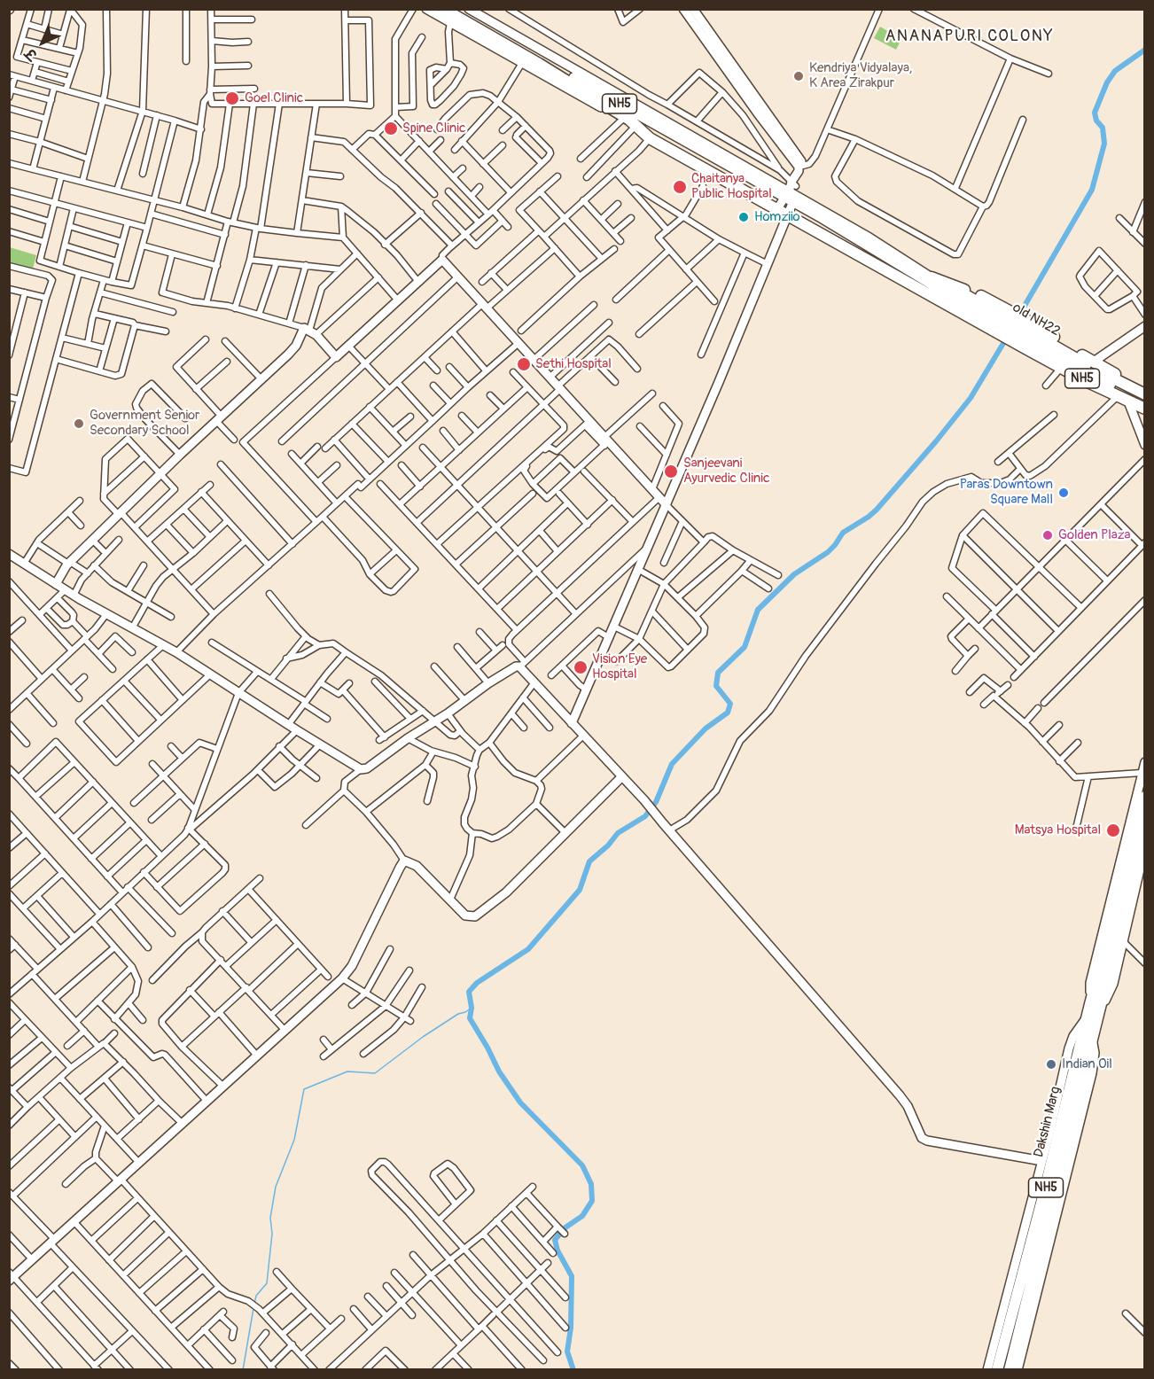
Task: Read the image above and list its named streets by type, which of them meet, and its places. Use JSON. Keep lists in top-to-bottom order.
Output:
{
  "streets": {
    "highway": ["NH5", "old NH22", "Dakshin Marg"]
  },
  "crossings": [
    ["NH5", "old NH22"]
  ],
  "districts": ["ANANAPURI COLONY"],
  "places": [
    "Kendriya Vidyalaya, K Area Zirakpur",
    "Goel Clinic",
    "Spine Clinic",
    "Chaitanya Public Hospital",
    "Homziio",
    "Sethi Hospital",
    "Government Senior Secondary School",
    "Sanjeevani Ayurvedic Clinic",
    "Paras Downtown Square Mall",
    "Golden Plaza",
    "Vision Eye Hospital",
    "Matsya Hospital",
    "Indian Oil"
  ],
  "north": "bottom left"
}
